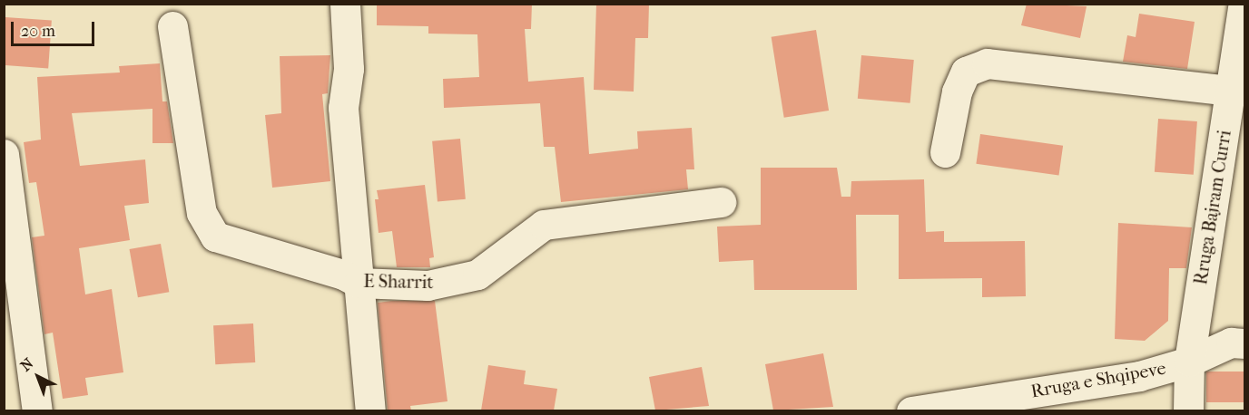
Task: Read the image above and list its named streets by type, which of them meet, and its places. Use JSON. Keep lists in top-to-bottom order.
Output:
{
  "streets": {
    "street": ["Rruga Bajram Curri", "E Sharrit", "Rruga e Shqipeve"]
  },
  "crossings": [
    ["Rruga Bajram Curri", "Rruga e Shqipeve"]
  ],
  "scale_bar": "20 m",
  "north": "top left"
}
